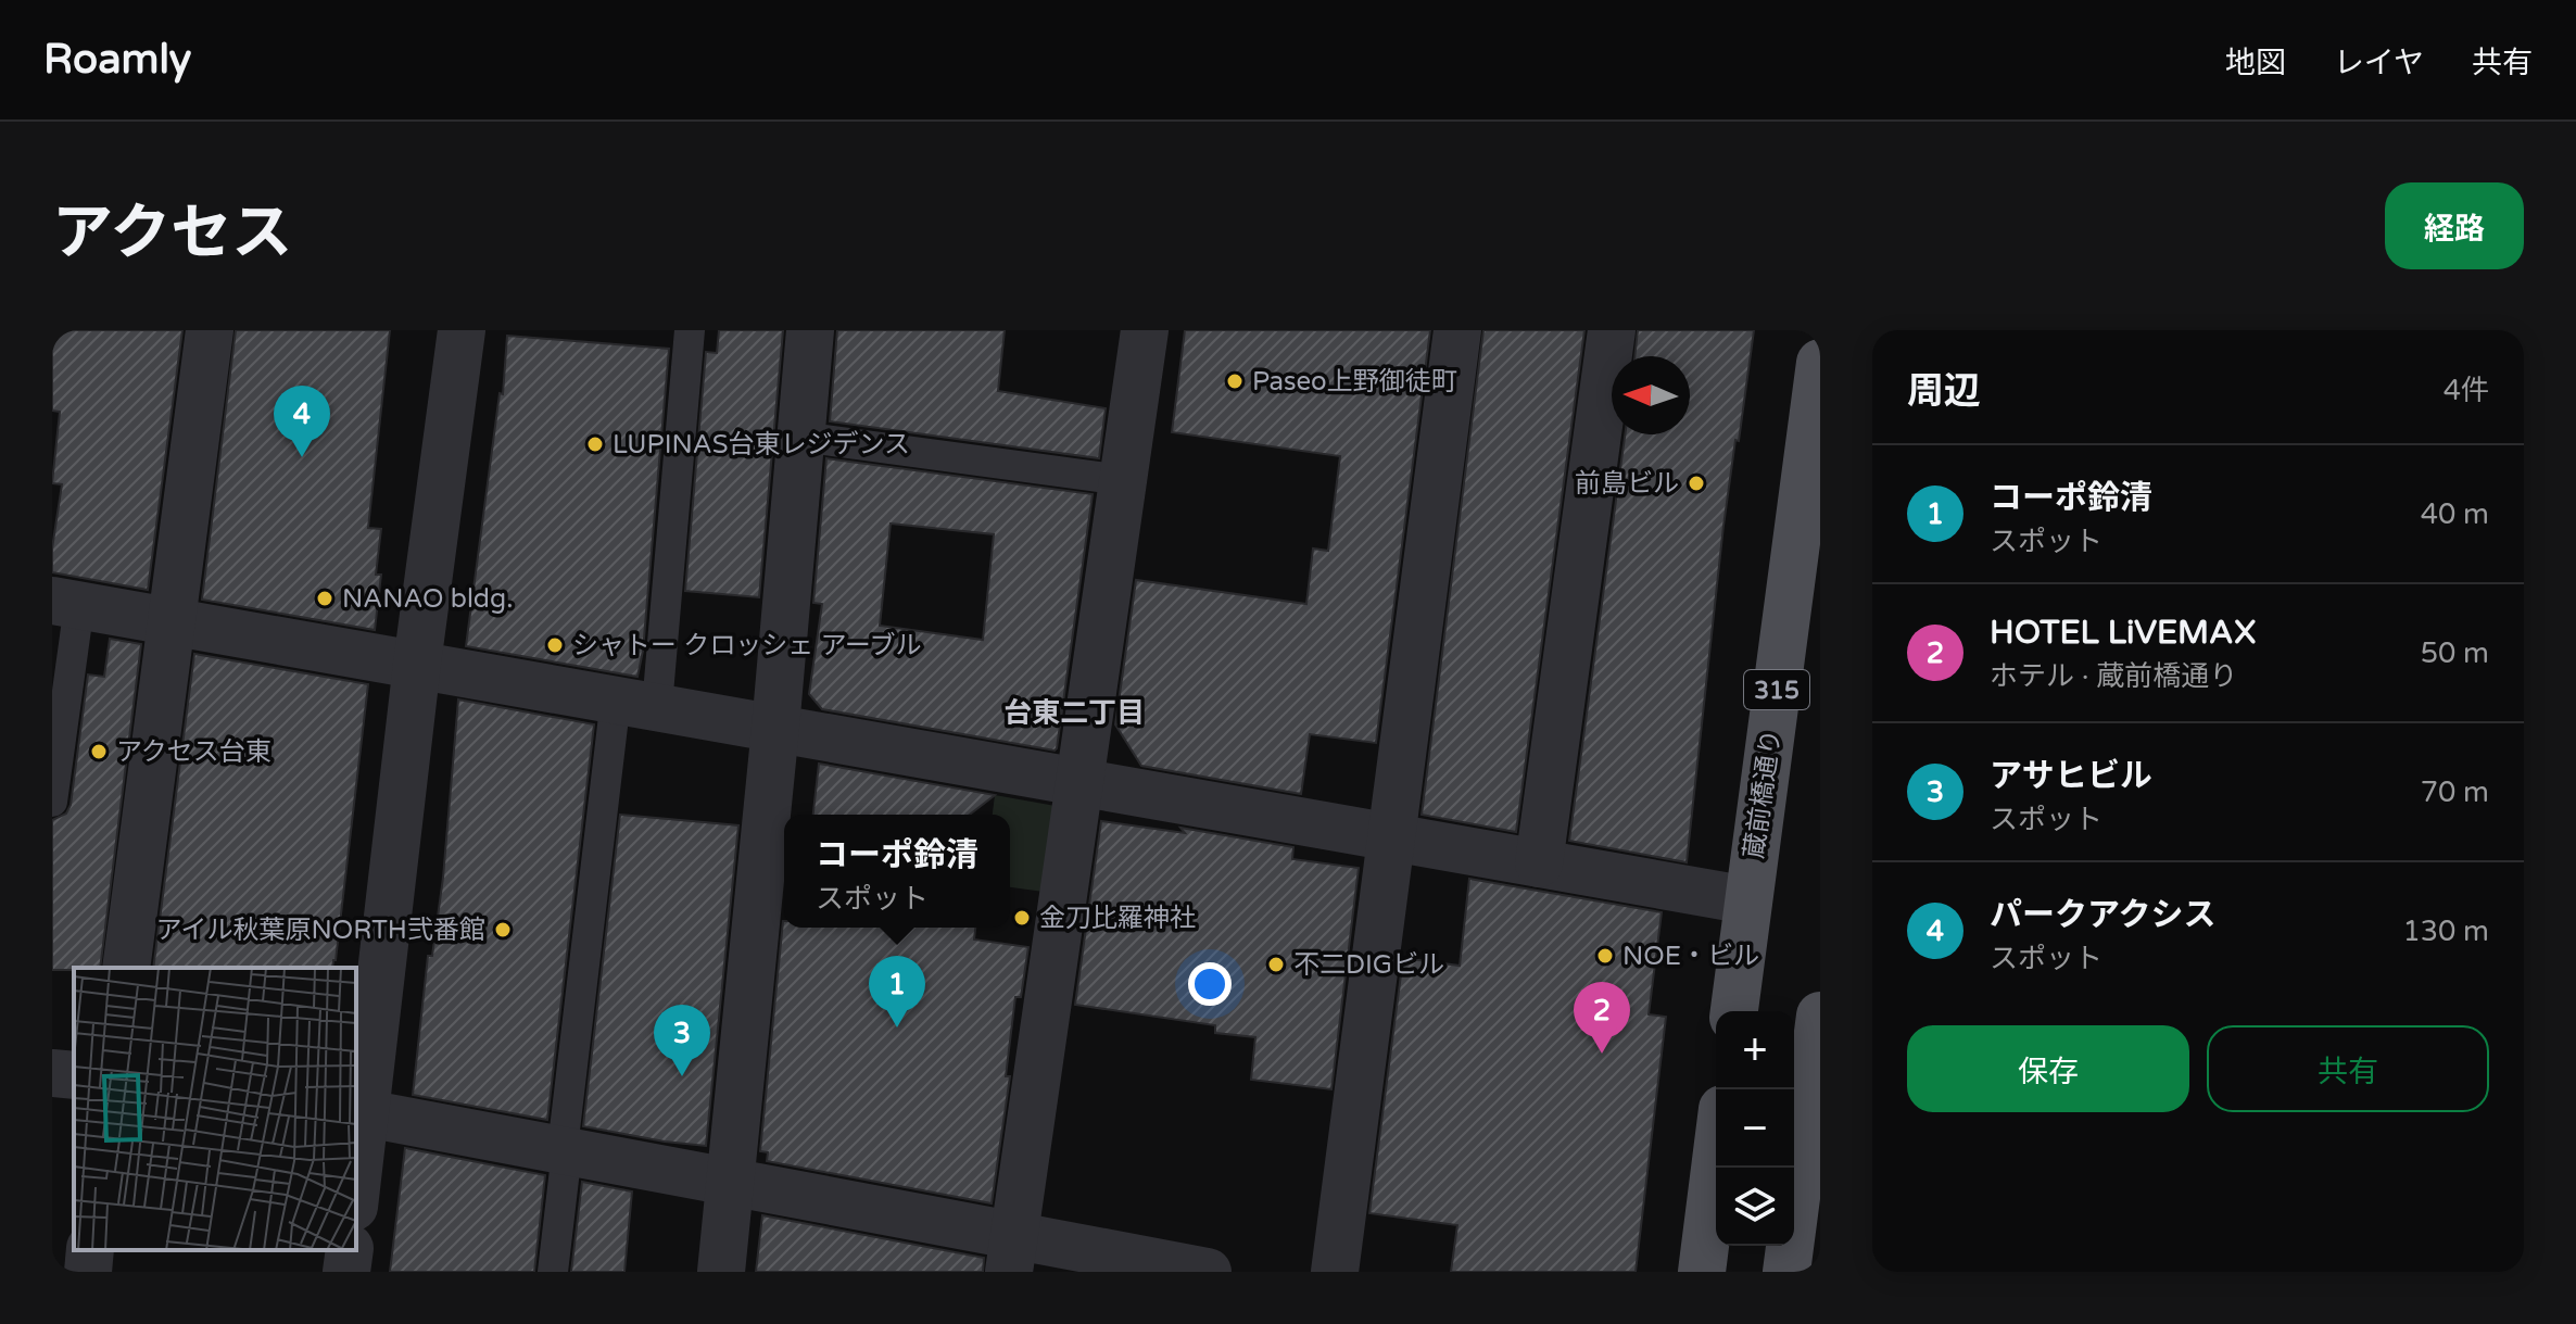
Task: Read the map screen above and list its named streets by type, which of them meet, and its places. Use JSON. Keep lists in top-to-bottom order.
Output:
{
  "streets": {
    "main road": ["315", "蔵前橋通り"]
  },
  "districts": ["台東二丁目"],
  "places": [
    "Paseo上野御徒町",
    "LUPINAS台東レジデンス",
    "前島ビル",
    "NANAO bldg.",
    "シャトー クロッシェ アーブル",
    "アクセス台東",
    "金刀比羅神社",
    "アイル秋葉原NORTH弐番館",
    "NOE・ビル",
    "不二DIGビル"
  ],
  "north": "left",
  "page": {
    "header": "Roamly",
    "nav": ["地図", "レイヤ", "共有"],
    "title": "アクセス",
    "buttons": [
      "経路",
      ["保存", "共有"]
    ],
    "heading": ["周辺", "4件"],
    "pins": [
      "4",
      "1",
      "2",
      "3"
    ],
    "list": [
      {
        "mark": "1",
        "name": "コーポ鈴清",
        "note": "スポット",
        "value": "40 m"
      },
      {
        "mark": "2",
        "name": "HOTEL LiVEMAX",
        "note": "ホテル · 蔵前橋通り",
        "value": "50 m"
      },
      {
        "mark": "3",
        "name": "アサヒビル",
        "note": "スポット",
        "value": "70 m"
      },
      {
        "mark": "4",
        "name": "パークアクシス",
        "note": "スポット",
        "value": "130 m"
      }
    ],
    "popup": ["コーポ鈴清", "スポット"],
    "map_buttons": ["+", "−"]
  }
}
